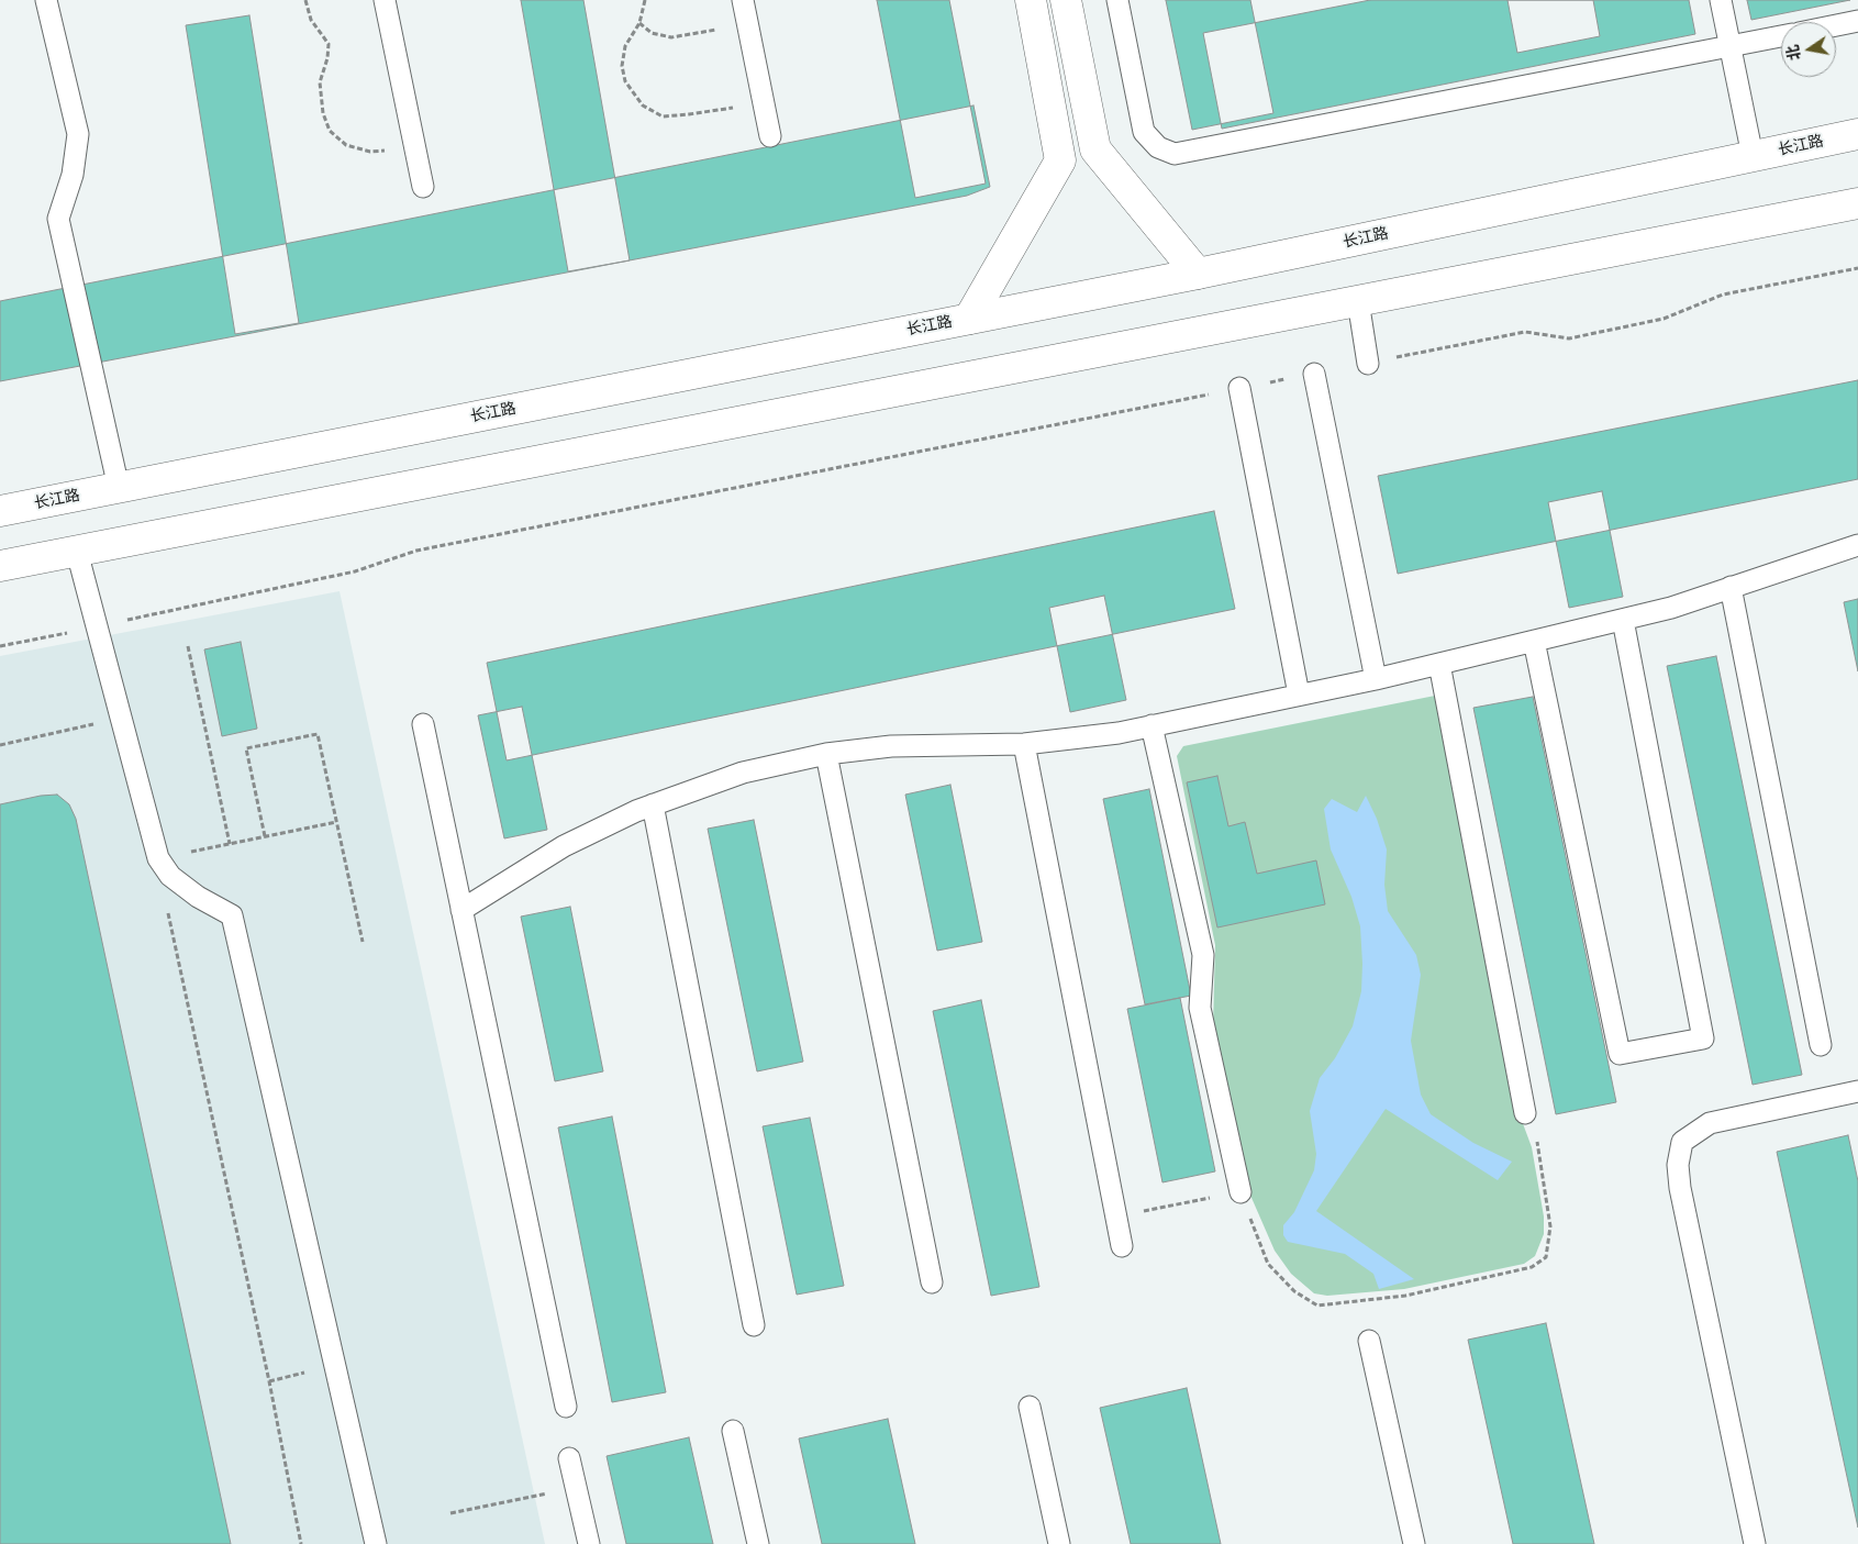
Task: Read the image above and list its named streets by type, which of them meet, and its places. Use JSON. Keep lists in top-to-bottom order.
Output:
{
  "streets": {
    "street": ["长江路"]
  },
  "north": "left"
}
